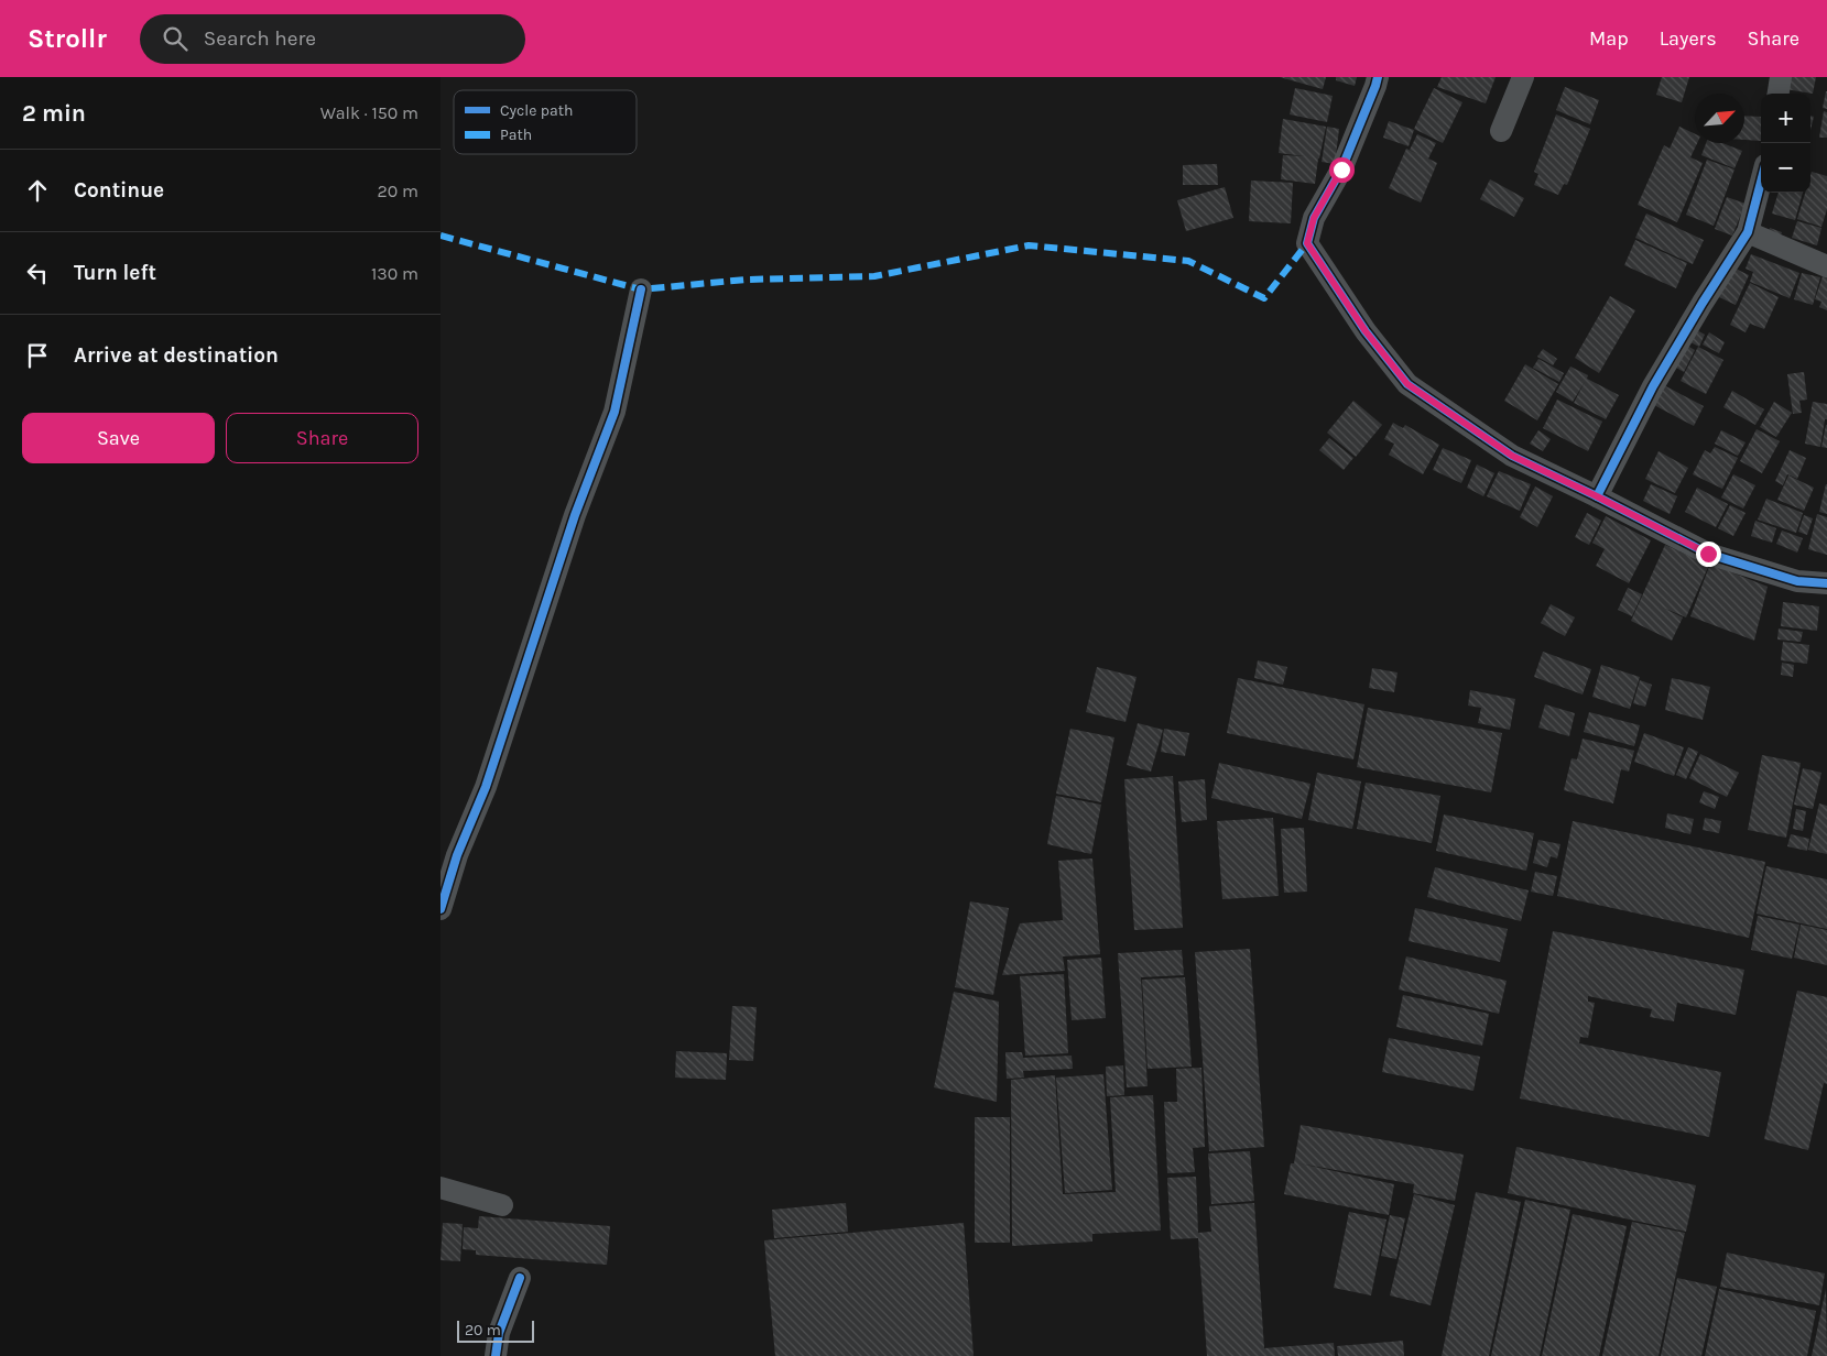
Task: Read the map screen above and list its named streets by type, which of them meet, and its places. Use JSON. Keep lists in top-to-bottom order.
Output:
{
  "legend": ["Cycle path", "Path"],
  "scale_bar": "20 m",
  "north": "top right",
  "page": {
    "header": "Strollr",
    "search": "Search here",
    "nav": ["Map", "Layers", "Share"],
    "heading": ["2 min", "Walk · 150 m"],
    "map_buttons": ["+", "−"],
    "list": [
      ["Continue", "20 m"],
      ["Turn left", "130 m"],
      "Arrive at destination"
    ],
    "buttons": ["Save", "Share"],
    "scale": "20 m"
  }
}
